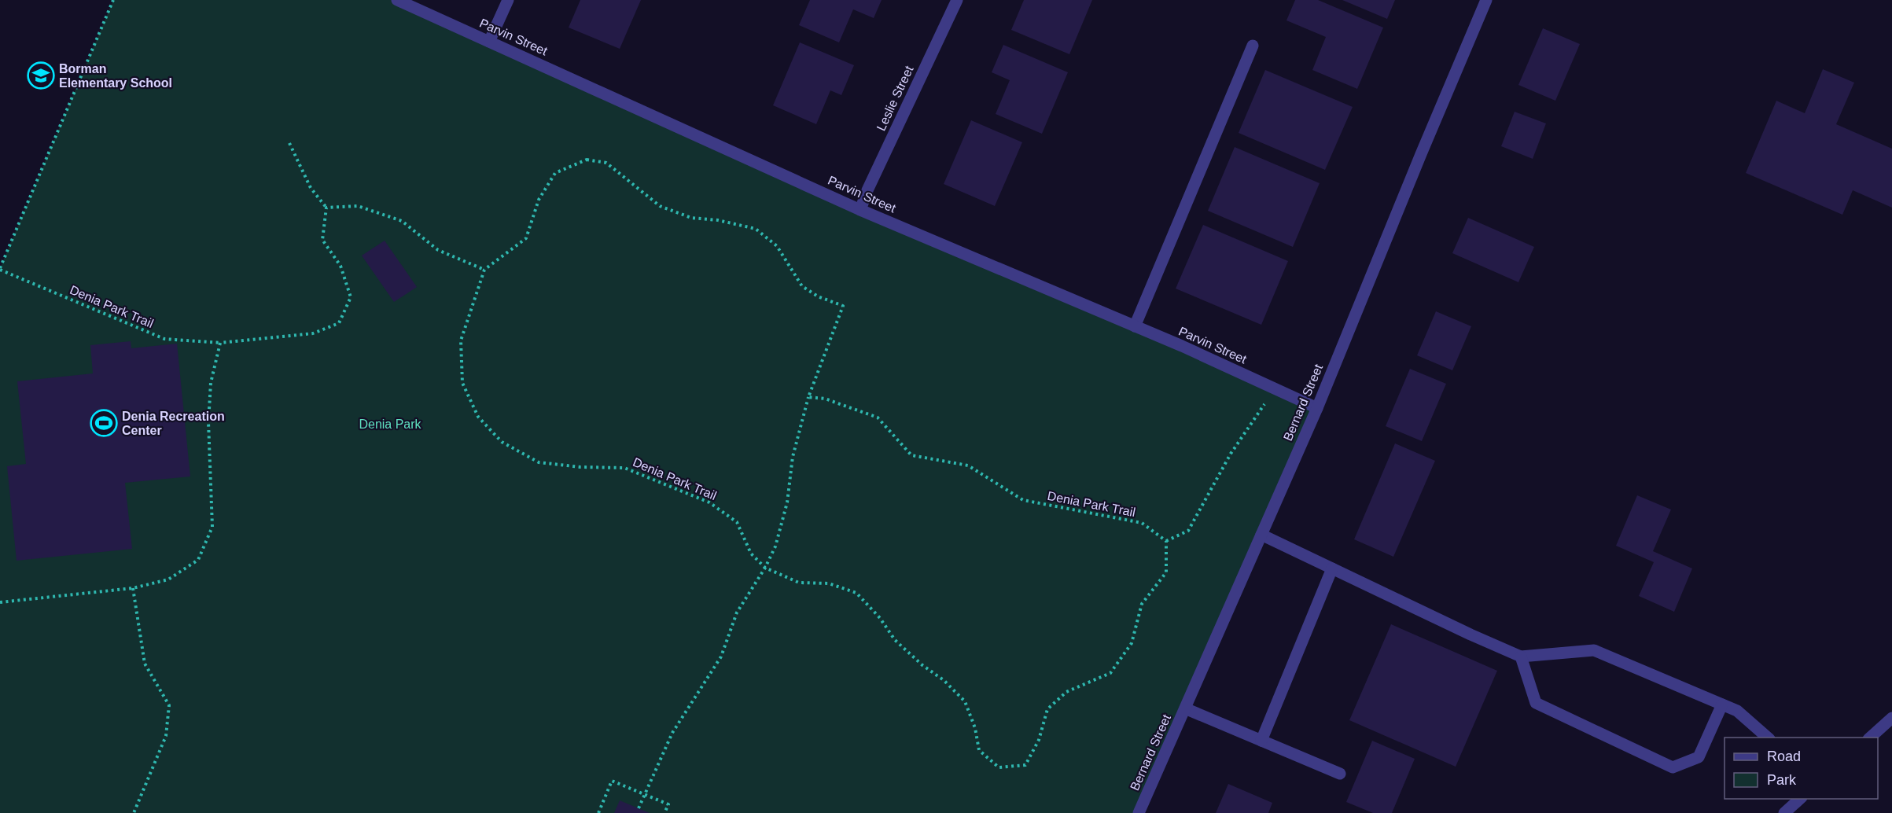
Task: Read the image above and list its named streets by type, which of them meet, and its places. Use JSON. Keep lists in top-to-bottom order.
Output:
{
  "streets": {
    "street": ["Parvin Street", "Leslie Street", "Bernard Street"],
    "path": ["Denia Park Trail"]
  },
  "crossings": [
    ["Parvin Street", "Leslie Street"],
    ["Parvin Street", "Bernard Street"]
  ],
  "parks": ["Denia Park"],
  "places": {
    "school or university": ["Borman Elementary School"],
    "sports": ["Denia Recreation Center"]
  },
  "legend": ["Road", "Park"]
}
